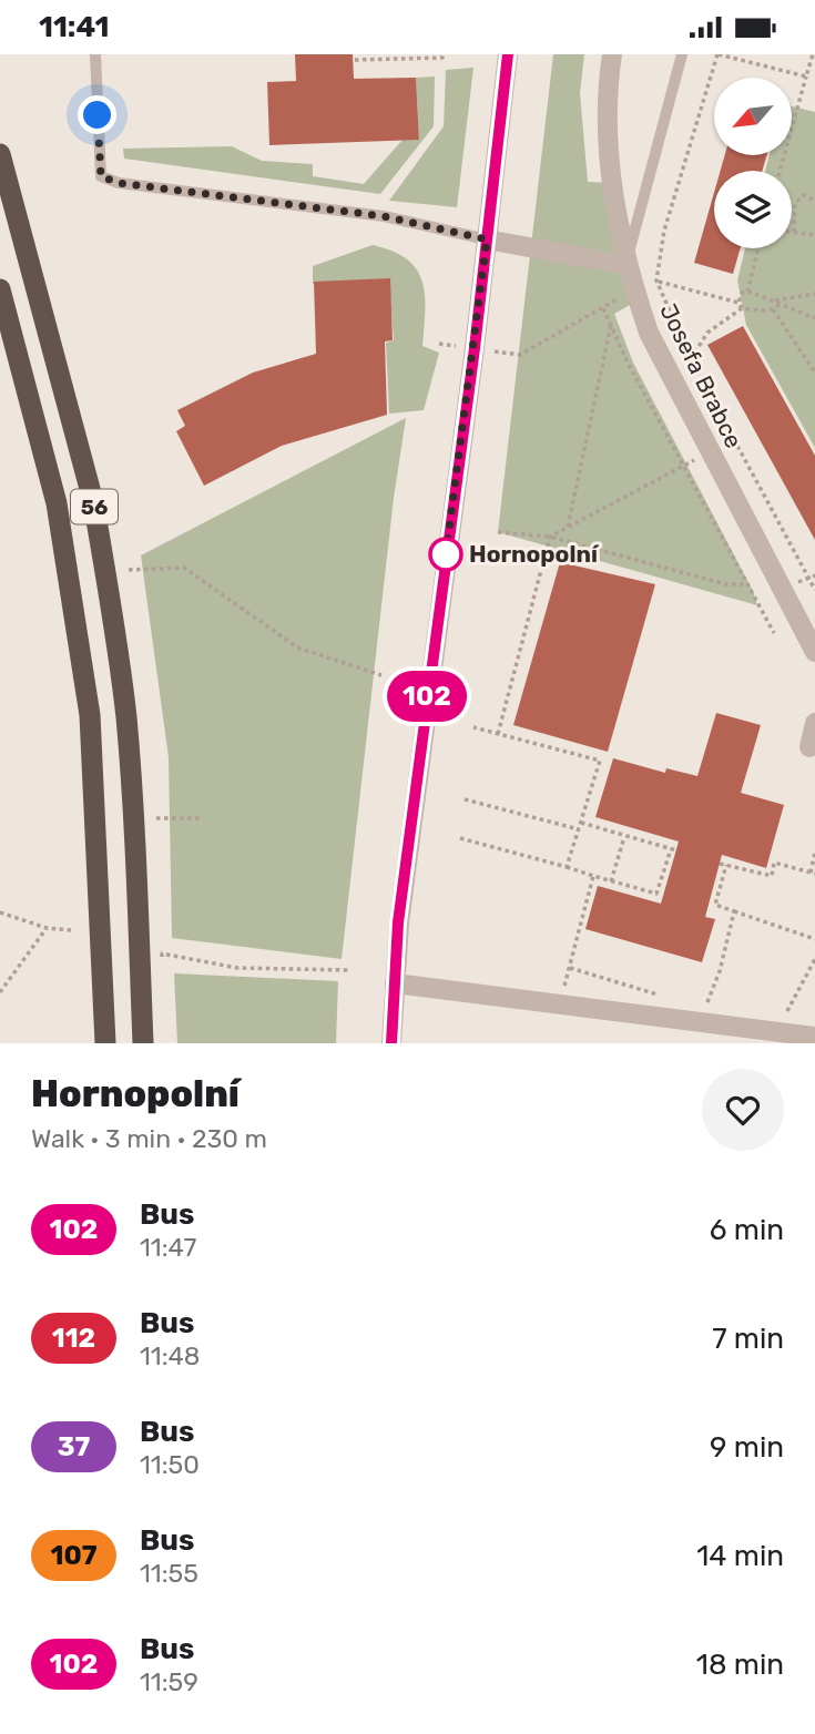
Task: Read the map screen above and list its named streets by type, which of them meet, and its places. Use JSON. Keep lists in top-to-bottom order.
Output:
{
  "streets": {
    "highway": ["56"],
    "street": ["Josefa Brabce"]
  },
  "places": ["Hornopolní"],
  "lines": ["bus line 102"],
  "north": "bottom left",
  "page": {
    "status": "11:41",
    "on_map": "102",
    "heading": ["Hornopolní", "Walk · 3 min · 230 m"],
    "list": [
      {
        "mark": "102",
        "name": "Bus",
        "note": "11:47",
        "value": "6 min"
      },
      {
        "mark": "112",
        "name": "Bus",
        "note": "11:48",
        "value": "7 min"
      },
      {
        "mark": "37",
        "name": "Bus",
        "note": "11:50",
        "value": "9 min"
      },
      {
        "mark": "107",
        "name": "Bus",
        "note": "11:55",
        "value": "14 min"
      },
      {
        "mark": "102",
        "name": "Bus",
        "note": "11:59",
        "value": "18 min"
      }
    ]
  }
}
